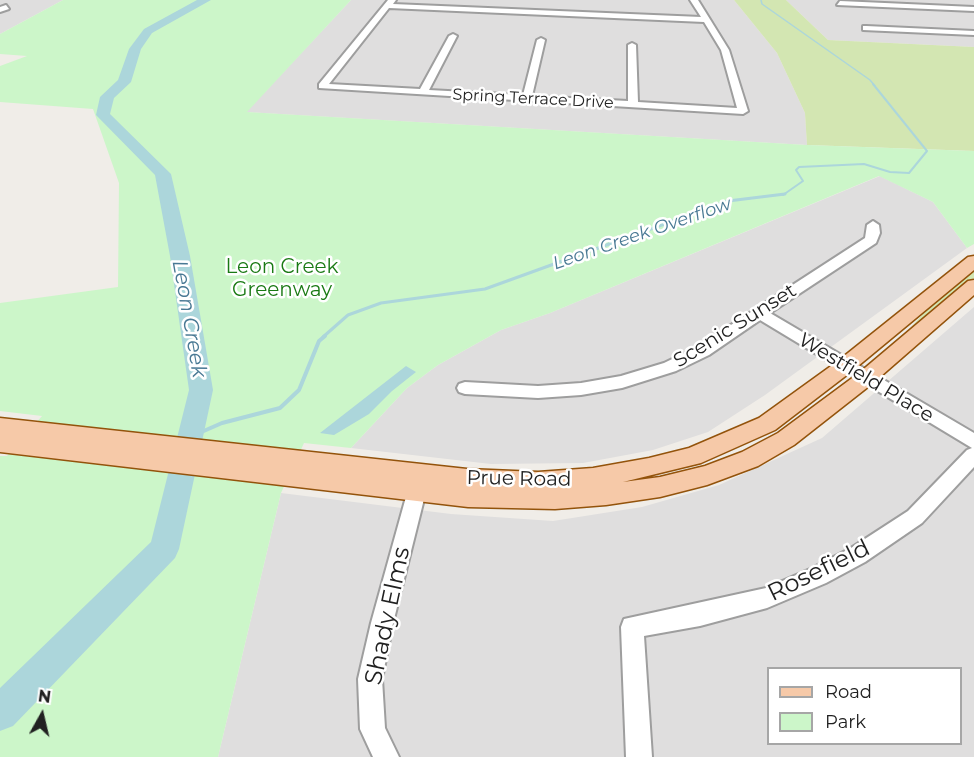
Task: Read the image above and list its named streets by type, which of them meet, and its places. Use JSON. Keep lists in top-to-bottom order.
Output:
{
  "streets": {
    "main road": ["Prue Road"],
    "street": [
      "Spring Terrace Drive",
      "Scenic Sunset",
      "Westfield Place",
      "Rosefield",
      "Shady Elms"
    ]
  },
  "crossings": [
    ["Scenic Sunset", "Westfield Place"],
    ["Westfield Place", "Prue Road"],
    ["Prue Road", "Shady Elms"]
  ],
  "water": ["Leon Creek Overflow", "Leon Creek"],
  "parks": ["Leon Creek Greenway"],
  "legend": ["Road", "Park"],
  "north": "top"
}
